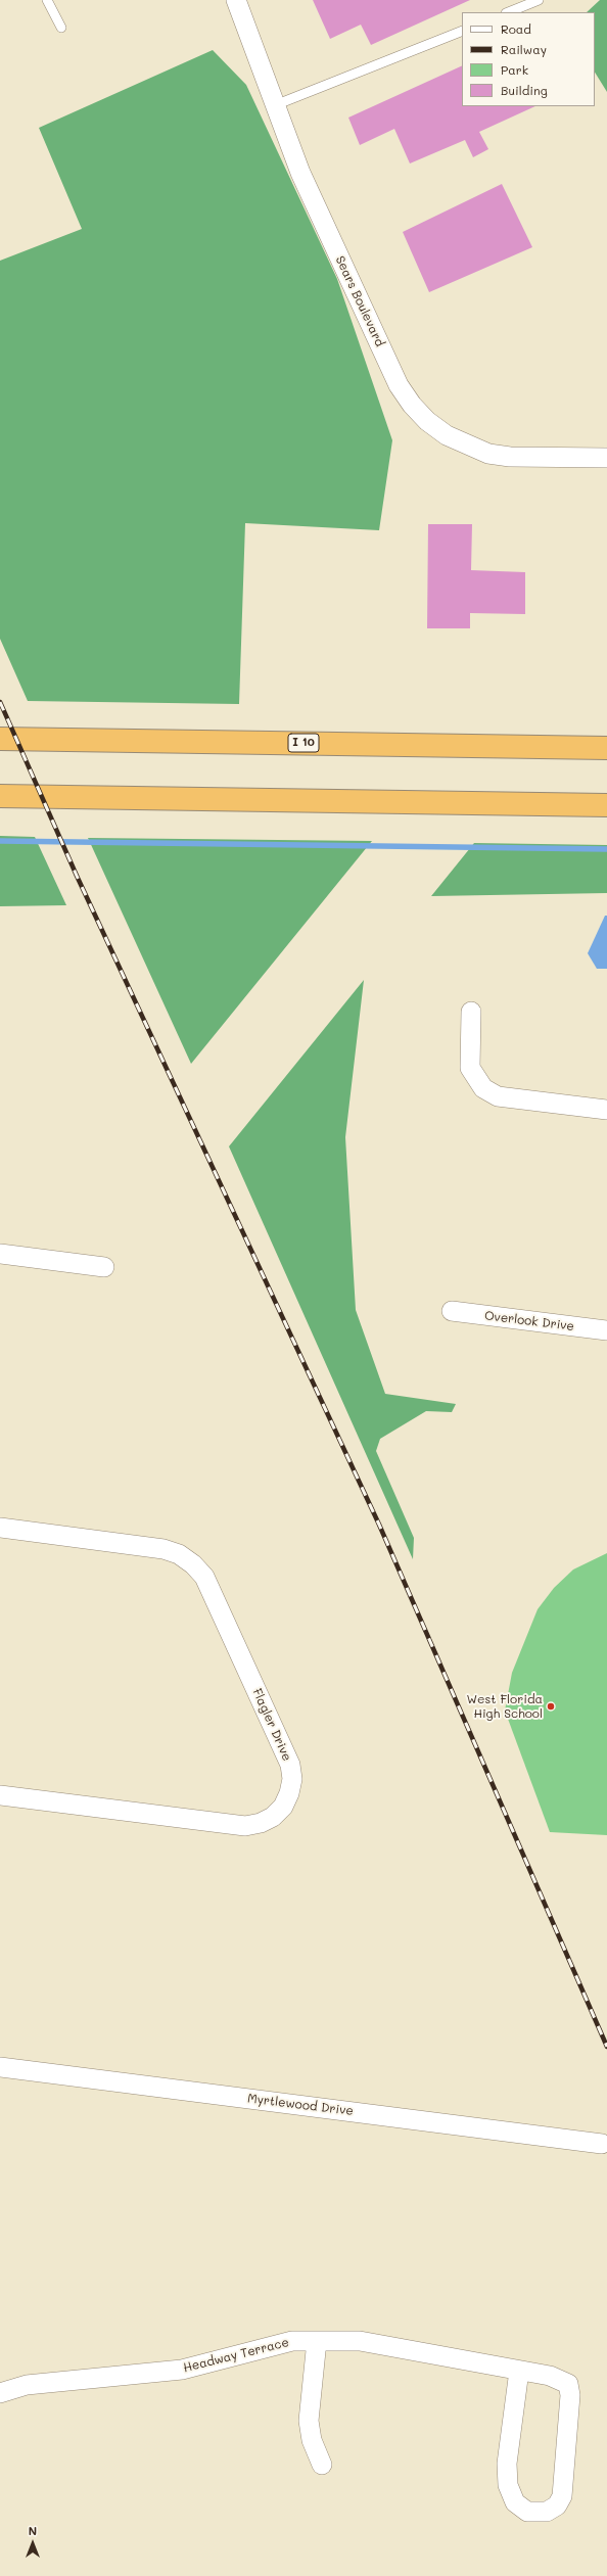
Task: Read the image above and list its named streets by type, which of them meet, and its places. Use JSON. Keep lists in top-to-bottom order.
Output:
{
  "streets": {
    "highway": ["I 10"],
    "street": [
      "Sears Boulevard",
      "Overlook Drive",
      "Flagler Drive",
      "Myrtlewood Drive",
      "Headway Terrace"
    ]
  },
  "places": ["West Florida High School"],
  "legend": [
    "Road",
    "Railway",
    "Park",
    "Building"
  ],
  "north": "top"
}
